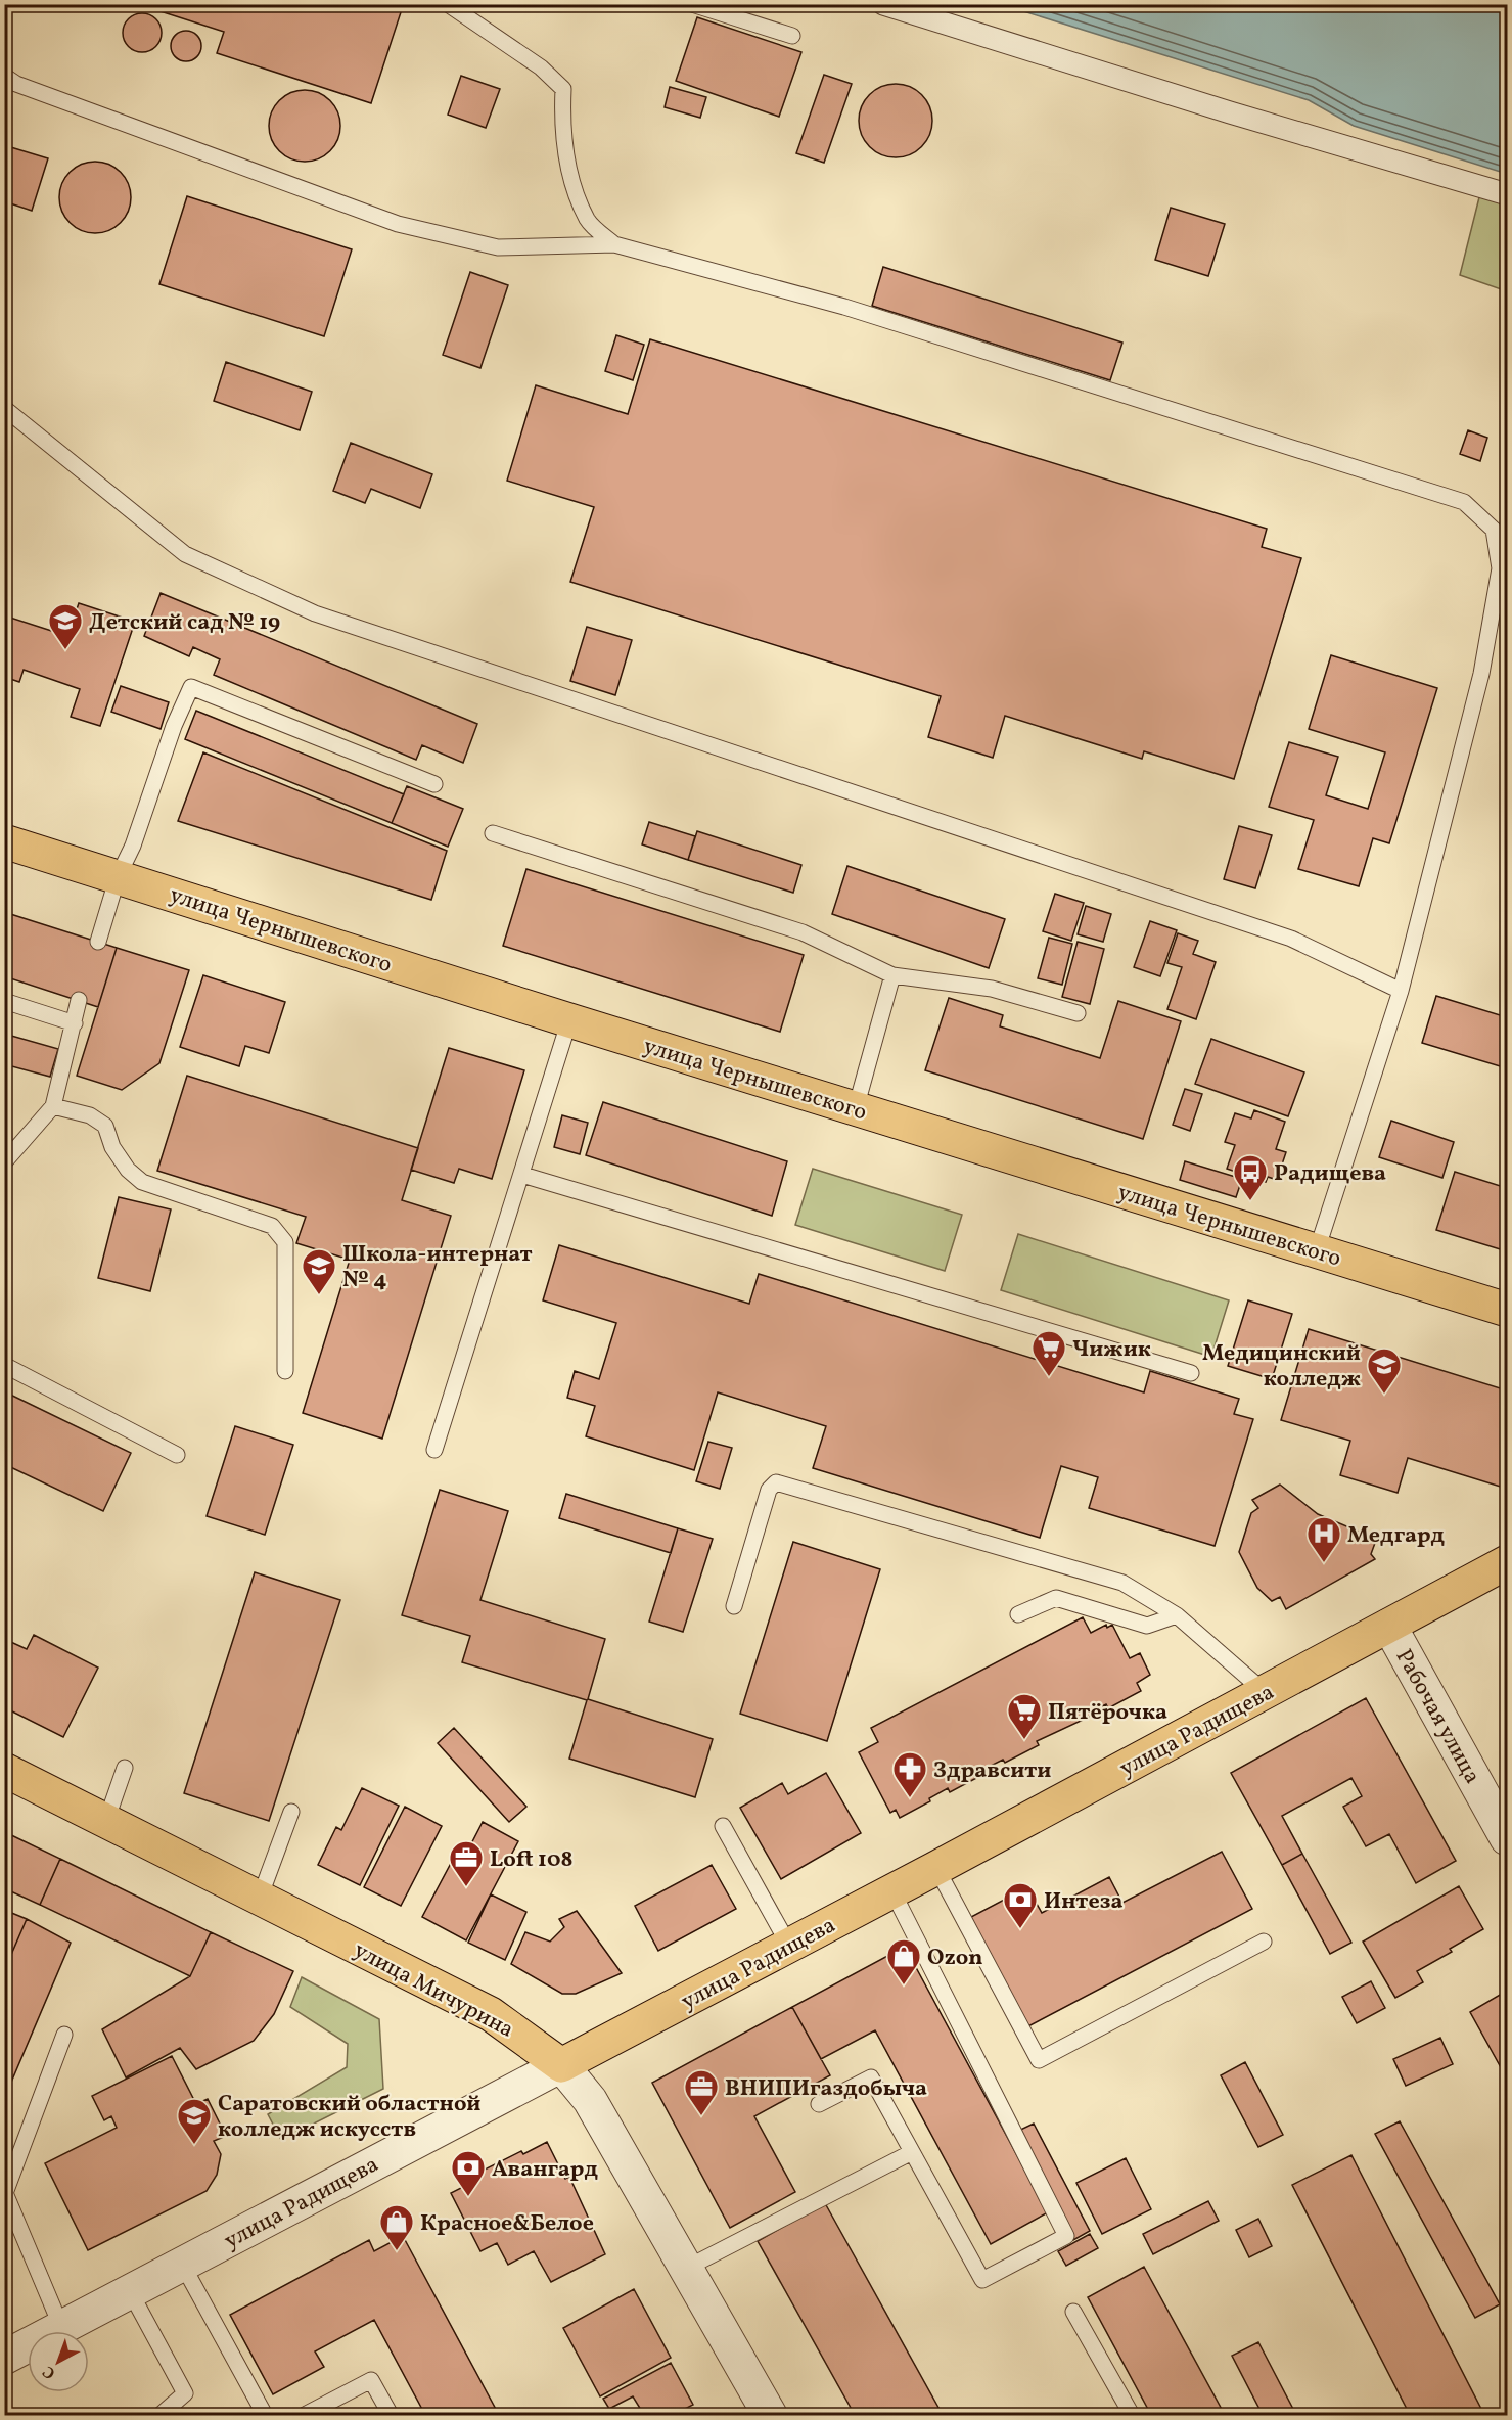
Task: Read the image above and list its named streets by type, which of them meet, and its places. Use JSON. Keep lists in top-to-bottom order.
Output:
{
  "streets": {
    "main road": ["улица Чернышевского", "улица Радищева", "улица Мичурина"],
    "street": ["Рабочая улица"]
  },
  "crossings": [
    ["Рабочая улица", "улица Радищева"],
    ["улица Радищева", "улица Мичурина"]
  ],
  "places": {
    "school or university": [
      "Детский сад № 19",
      "Школа-интернат № 4",
      "Медицинский колледж",
      "Саратовский областной колледж искусств"
    ],
    "bus stop": ["Радищева"],
    "supermarket": ["Чижик", "Пятёрочка"],
    "hospital": ["Медгард"],
    "pharmacy": ["Здравсити"],
    "office": ["Loft 108", "ВНИПИгаздобыча"],
    "bank": ["Интеза", "Авангард"],
    "shop": ["Ozon", "Красное&Белое"]
  },
  "north": "bottom left"
}
